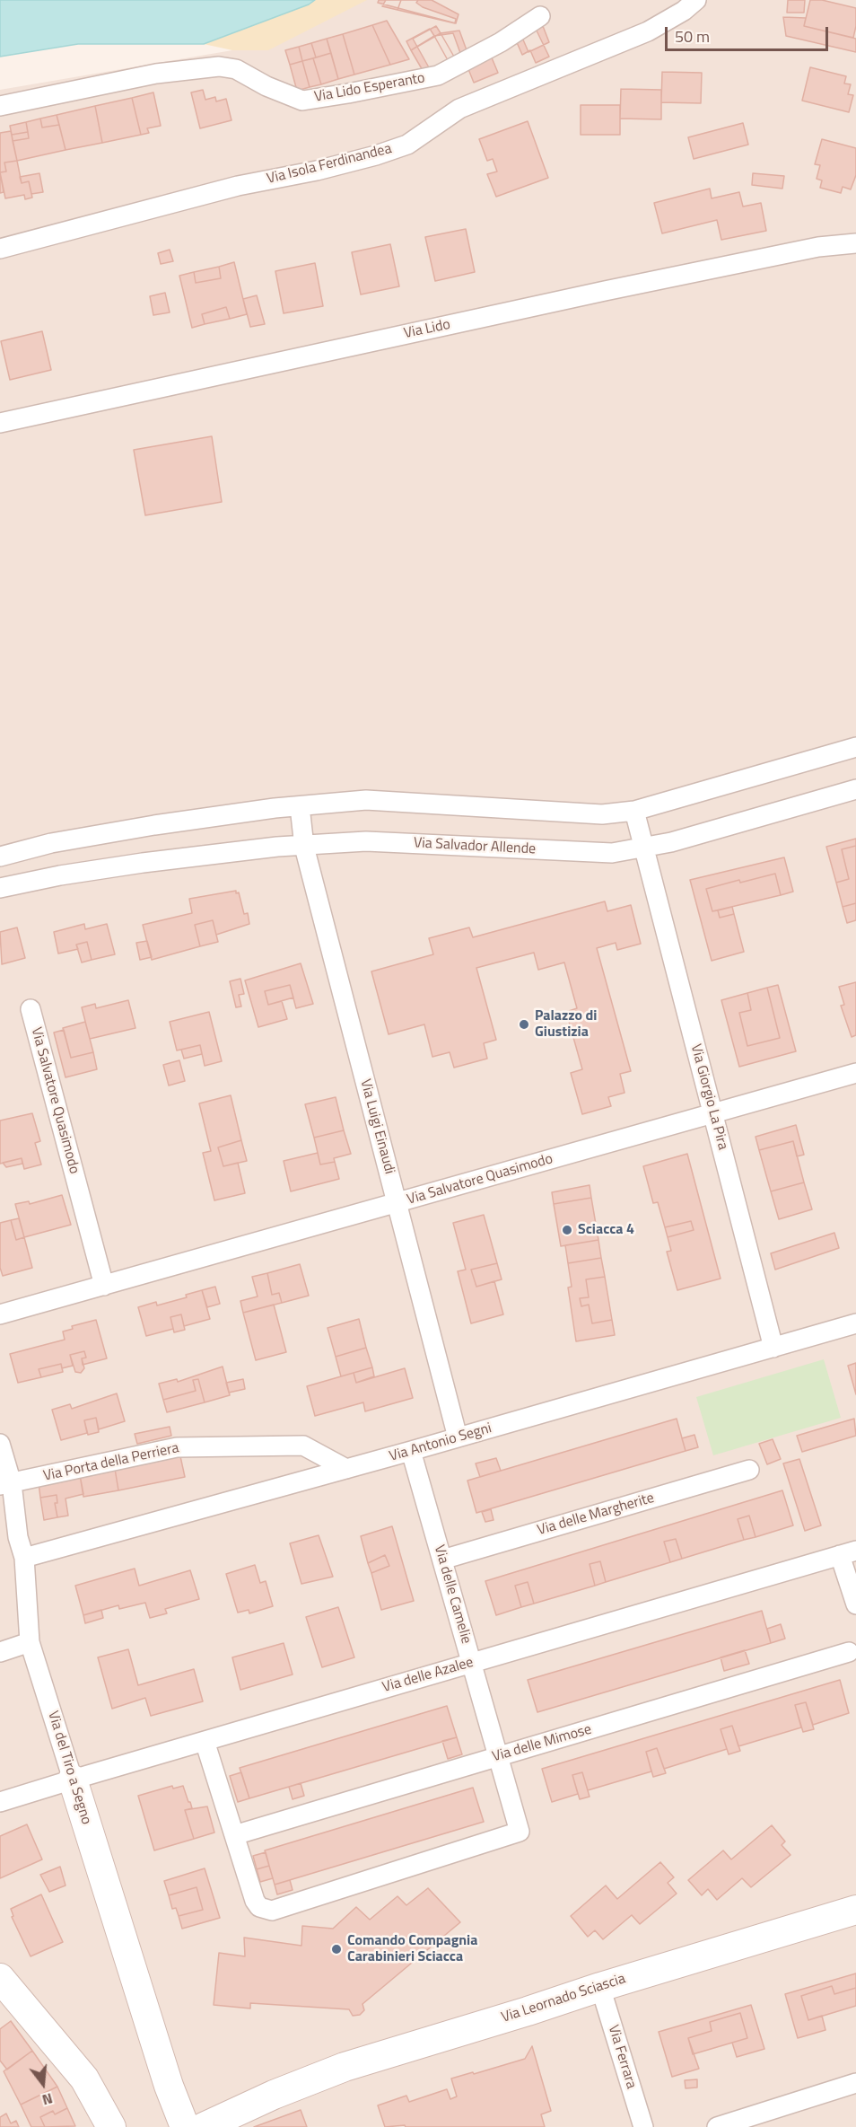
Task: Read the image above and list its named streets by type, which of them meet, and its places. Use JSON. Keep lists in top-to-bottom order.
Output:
{
  "streets": {
    "street": [
      "Via Lido Esperanto",
      "Via Isola Ferdinandea",
      "Via Lido",
      "Via Salvador Allende",
      "Via Giorgio La Pira",
      "Via Salvatore Quasimodo",
      "Via Luigi Einaudi",
      "Via Antonio Segni",
      "Via Porta della Perriera",
      "Via delle Margherite",
      "Via delle Camelie",
      "Via delle Azalee",
      "Via delle Mimose",
      "Via del Tiro a Segno",
      "Via Leornado Sciascia",
      "Via Ferrara"
    ]
  },
  "crossings": [
    ["Via Salvador Allende", "Via Giorgio La Pira"],
    ["Via Salvador Allende", "Via Luigi Einaudi"],
    ["Via Giorgio La Pira", "Via Salvatore Quasimodo"],
    ["Via Giorgio La Pira", "Via Antonio Segni"],
    ["Via Salvatore Quasimodo", "Via Luigi Einaudi"],
    ["Via Luigi Einaudi", "Via Antonio Segni"],
    ["Via Antonio Segni", "Via Porta della Perriera"],
    ["Via Antonio Segni", "Via delle Camelie"],
    ["Via Antonio Segni", "Via del Tiro a Segno"],
    ["Via Porta della Perriera", "Via del Tiro a Segno"],
    ["Via delle Margherite", "Via delle Camelie"],
    ["Via delle Camelie", "Via delle Azalee"],
    ["Via delle Camelie", "Via delle Mimose"],
    ["Via delle Azalee", "Via del Tiro a Segno"],
    ["Via Leornado Sciascia", "Via Ferrara"]
  ],
  "places": ["Palazzo di Giustizia", "Sciacca 4", "Comando Compagnia Carabinieri Sciacca"],
  "scale_bar": "50 m",
  "north": "bottom"
}
